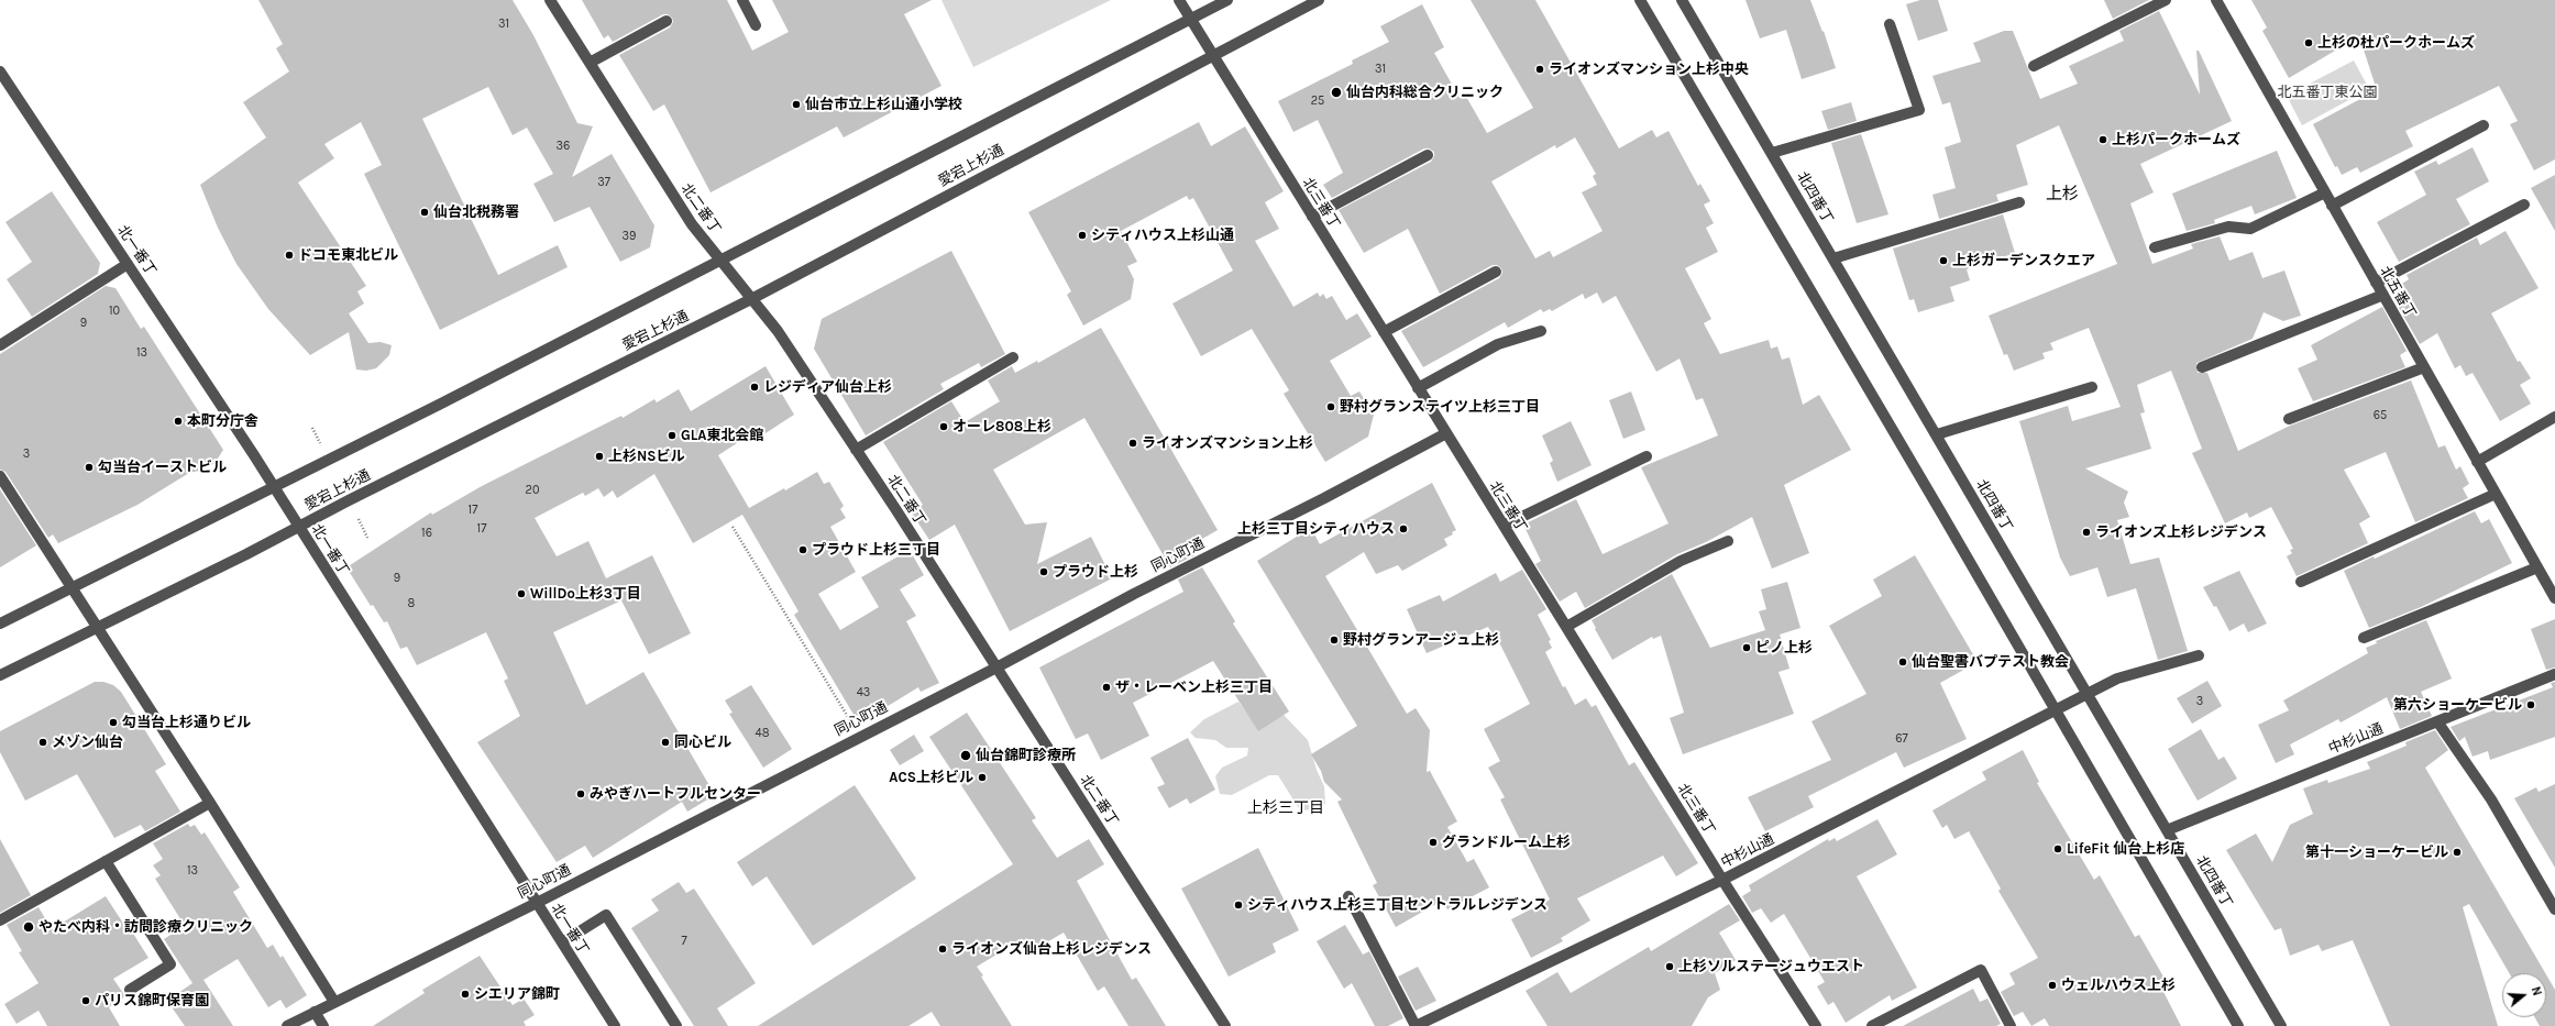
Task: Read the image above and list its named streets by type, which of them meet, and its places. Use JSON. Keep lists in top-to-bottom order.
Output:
{
  "streets": {
    "street": [
      "愛宕上杉通",
      "北四番丁",
      "北三番丁",
      "北二番丁",
      "北一番丁",
      "北五番丁",
      "同心町通",
      "中杉山通"
    ]
  },
  "crossings": [
    ["愛宕上杉通", "北三番丁"],
    ["愛宕上杉通", "北二番丁"],
    ["愛宕上杉通", "北一番丁"],
    ["北四番丁", "中杉山通"],
    ["北三番丁", "同心町通"],
    ["北三番丁", "中杉山通"],
    ["北二番丁", "同心町通"],
    ["北一番丁", "同心町通"]
  ],
  "districts": ["上杉", "上杉三丁目"],
  "parks": ["北五番丁東公園"],
  "places": [
    "上杉の杜パークホームズ",
    "ライオンズマンション上杉中央",
    "仙台内科総合クリニック",
    "仙台市立上杉山通小学校",
    "上杉パークホームズ",
    "仙台北税務署",
    "シティハウス上杉山通",
    "ドコモ東北ビル",
    "上杉ガーデンスクエア",
    "レジディア仙台上杉",
    "野村グランステイツ上杉三丁目",
    "本町分庁舎",
    "オーレ808上杉",
    "GLA東北会館",
    "ライオンズマンション上杉",
    "上杉NSビル",
    "勾当台イーストビル",
    "上杉三丁目シティハウス",
    "ライオンズ上杉レジデンス",
    "プラウド上杉三丁目",
    "プラウド上杉",
    "WillDo上杉3丁目",
    "野村グランアージュ上杉",
    "ピノ上杉",
    "仙台聖書バプテスト教会",
    "ザ・レーベン上杉三丁目",
    "第六ショーケービル",
    "勾当台上杉通りビル",
    "メゾン仙台",
    "同心ビル",
    "仙台錦町診療所",
    "ACS上杉ビル",
    "みやぎハートフルセンター",
    "グランドルーム上杉",
    "LifeFit 仙台上杉店",
    "第十一ショーケービル",
    "シティハウス上杉三丁目セントラルレジデンス",
    "やたべ内科・訪問診療クリニック",
    "ライオンズ仙台上杉レジデンス",
    "上杉ソルステージュウエスト",
    "ウェルハウス上杉",
    "シエリア錦町",
    "パリス錦町保育園"
  ],
  "house_numbers": [
    "31",
    "31",
    "25",
    "36",
    "37",
    "39",
    "10",
    "9",
    "13",
    "65",
    "3",
    "20",
    "17",
    "17",
    "16",
    "9",
    "8",
    "43",
    "3",
    "48",
    "67",
    "13",
    "7"
  ],
  "north": "right"
}
